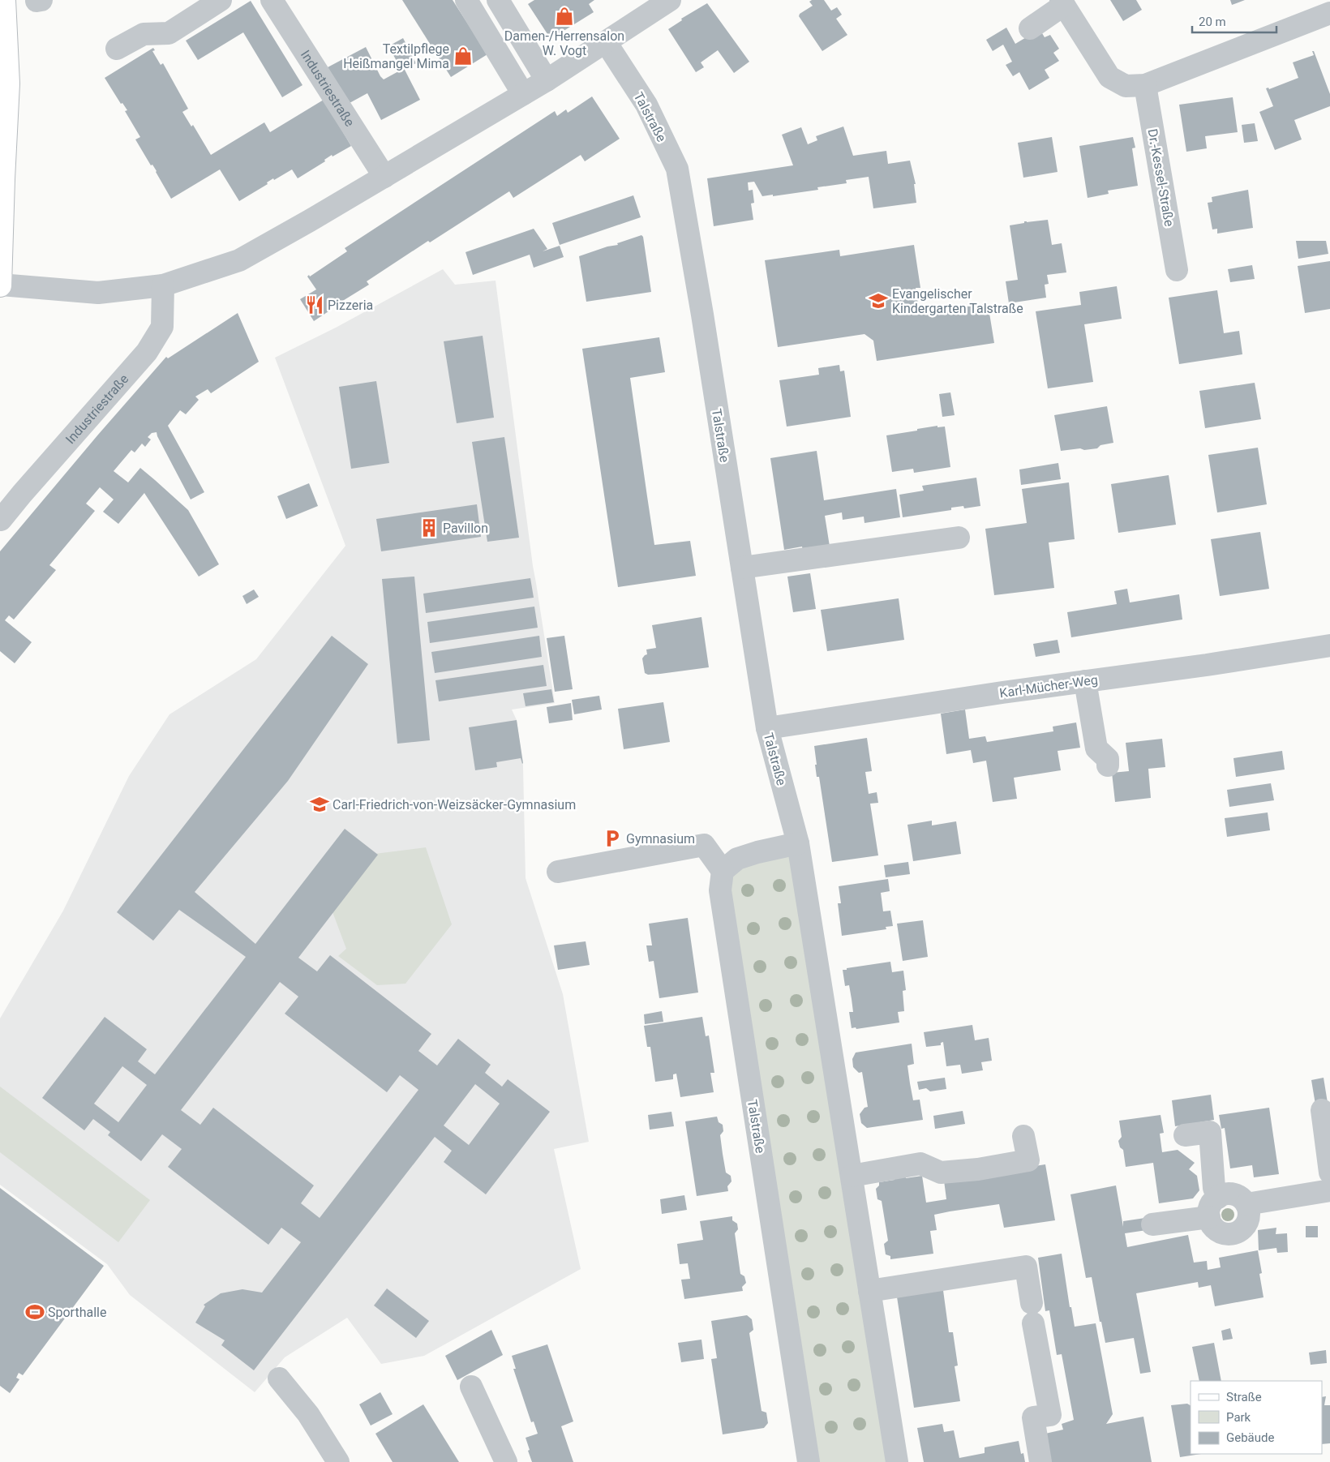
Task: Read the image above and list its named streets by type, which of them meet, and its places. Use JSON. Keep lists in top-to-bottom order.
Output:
{
  "streets": {
    "street": [
      "Industriestraße",
      "Talstraße",
      "Dr.-Kessel-Straße",
      "Karl-Mücher-Weg"
    ]
  },
  "crossings": [
    ["Talstraße", "Karl-Mücher-Weg"]
  ],
  "places": {
    "shop": ["Damen-/Herrensalon W. Vogt", "Textilpflege Heißmangel Mima"],
    "school or university": ["Evangelischer Kindergarten Talstraße", "Carl-Friedrich-von-Weizsäcker-Gymnasium"],
    "restaurant": ["Pizzeria"],
    "building": ["Pavillon"],
    "parking": ["Gymnasium"],
    "sports": ["Sporthalle"]
  },
  "legend": ["Straße", "Park", "Gebäude"],
  "scale_bar": "20 m"
}
